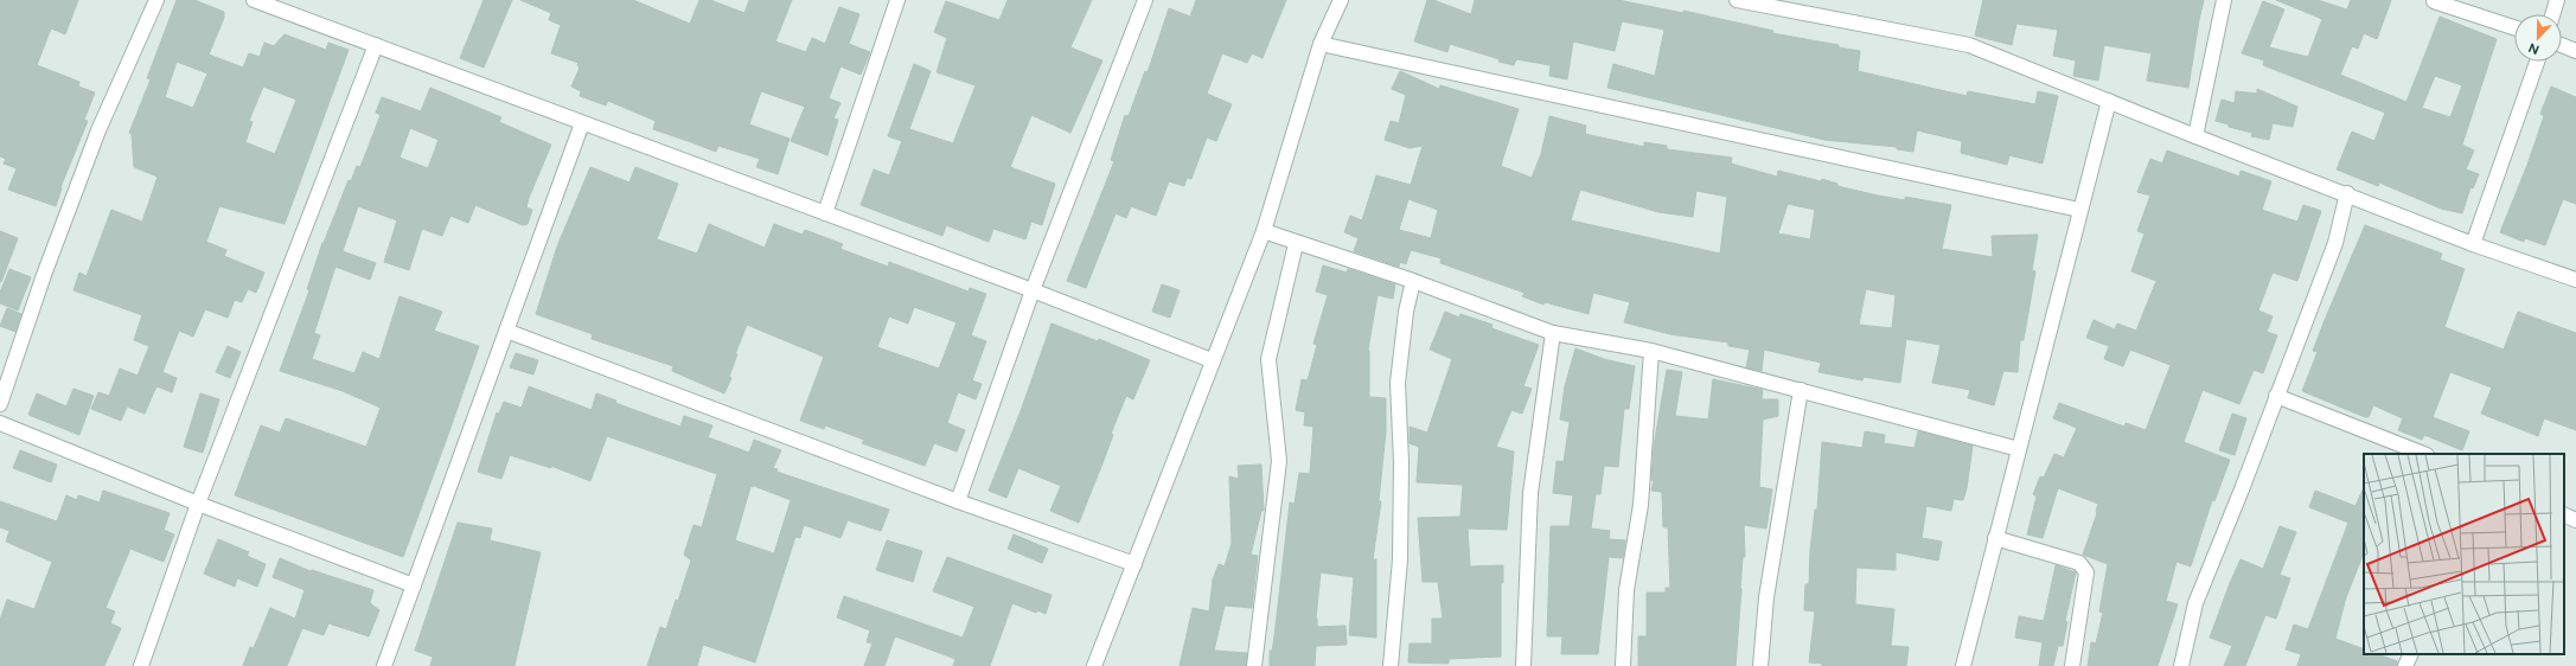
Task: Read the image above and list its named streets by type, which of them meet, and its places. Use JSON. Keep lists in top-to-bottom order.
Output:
{
  "north": "bottom"
}
